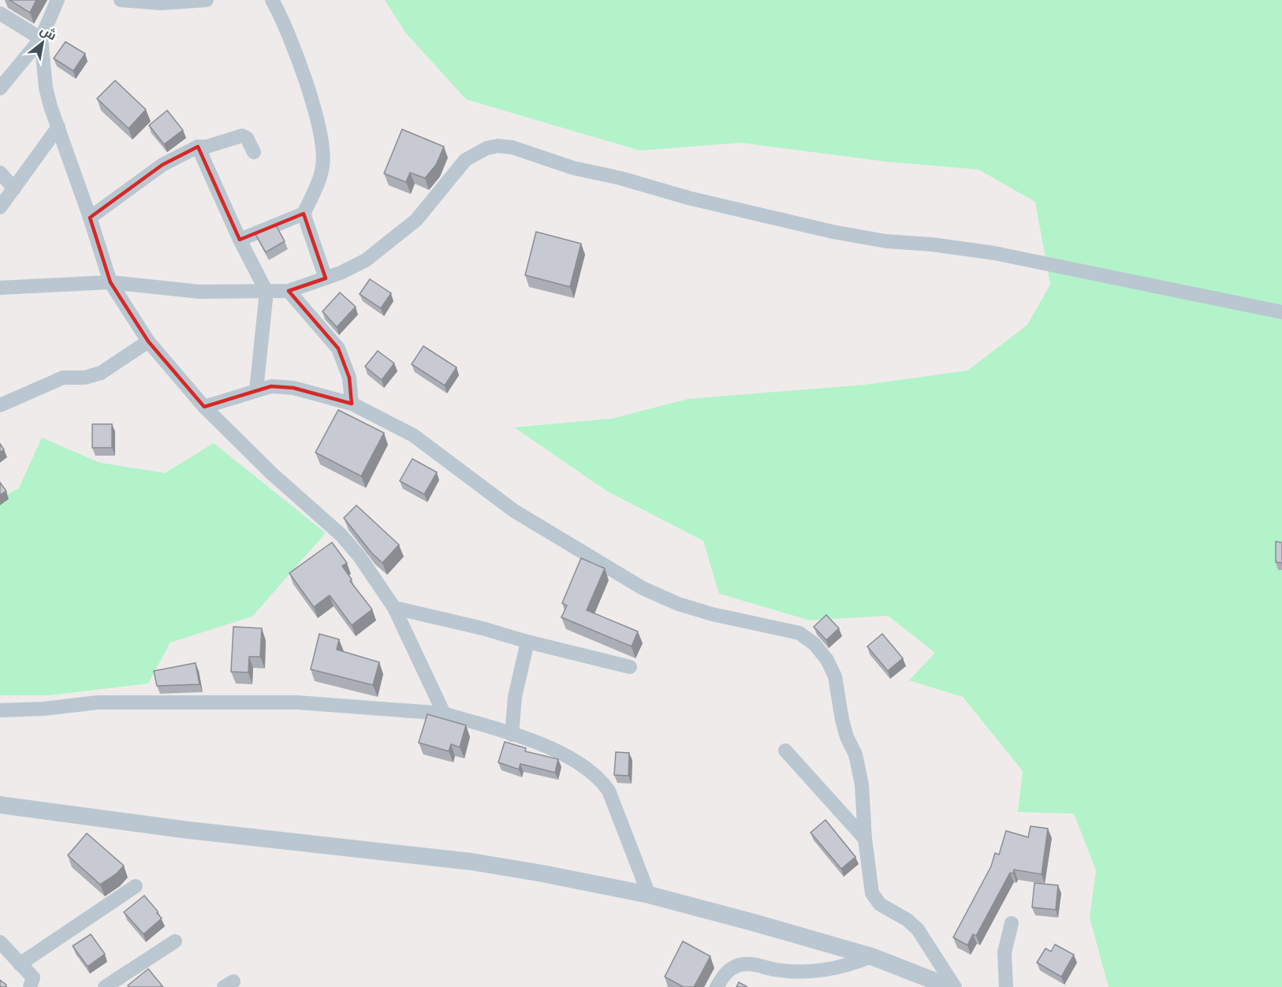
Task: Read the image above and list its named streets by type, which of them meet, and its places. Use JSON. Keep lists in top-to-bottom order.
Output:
{
  "north": "top right"
}
